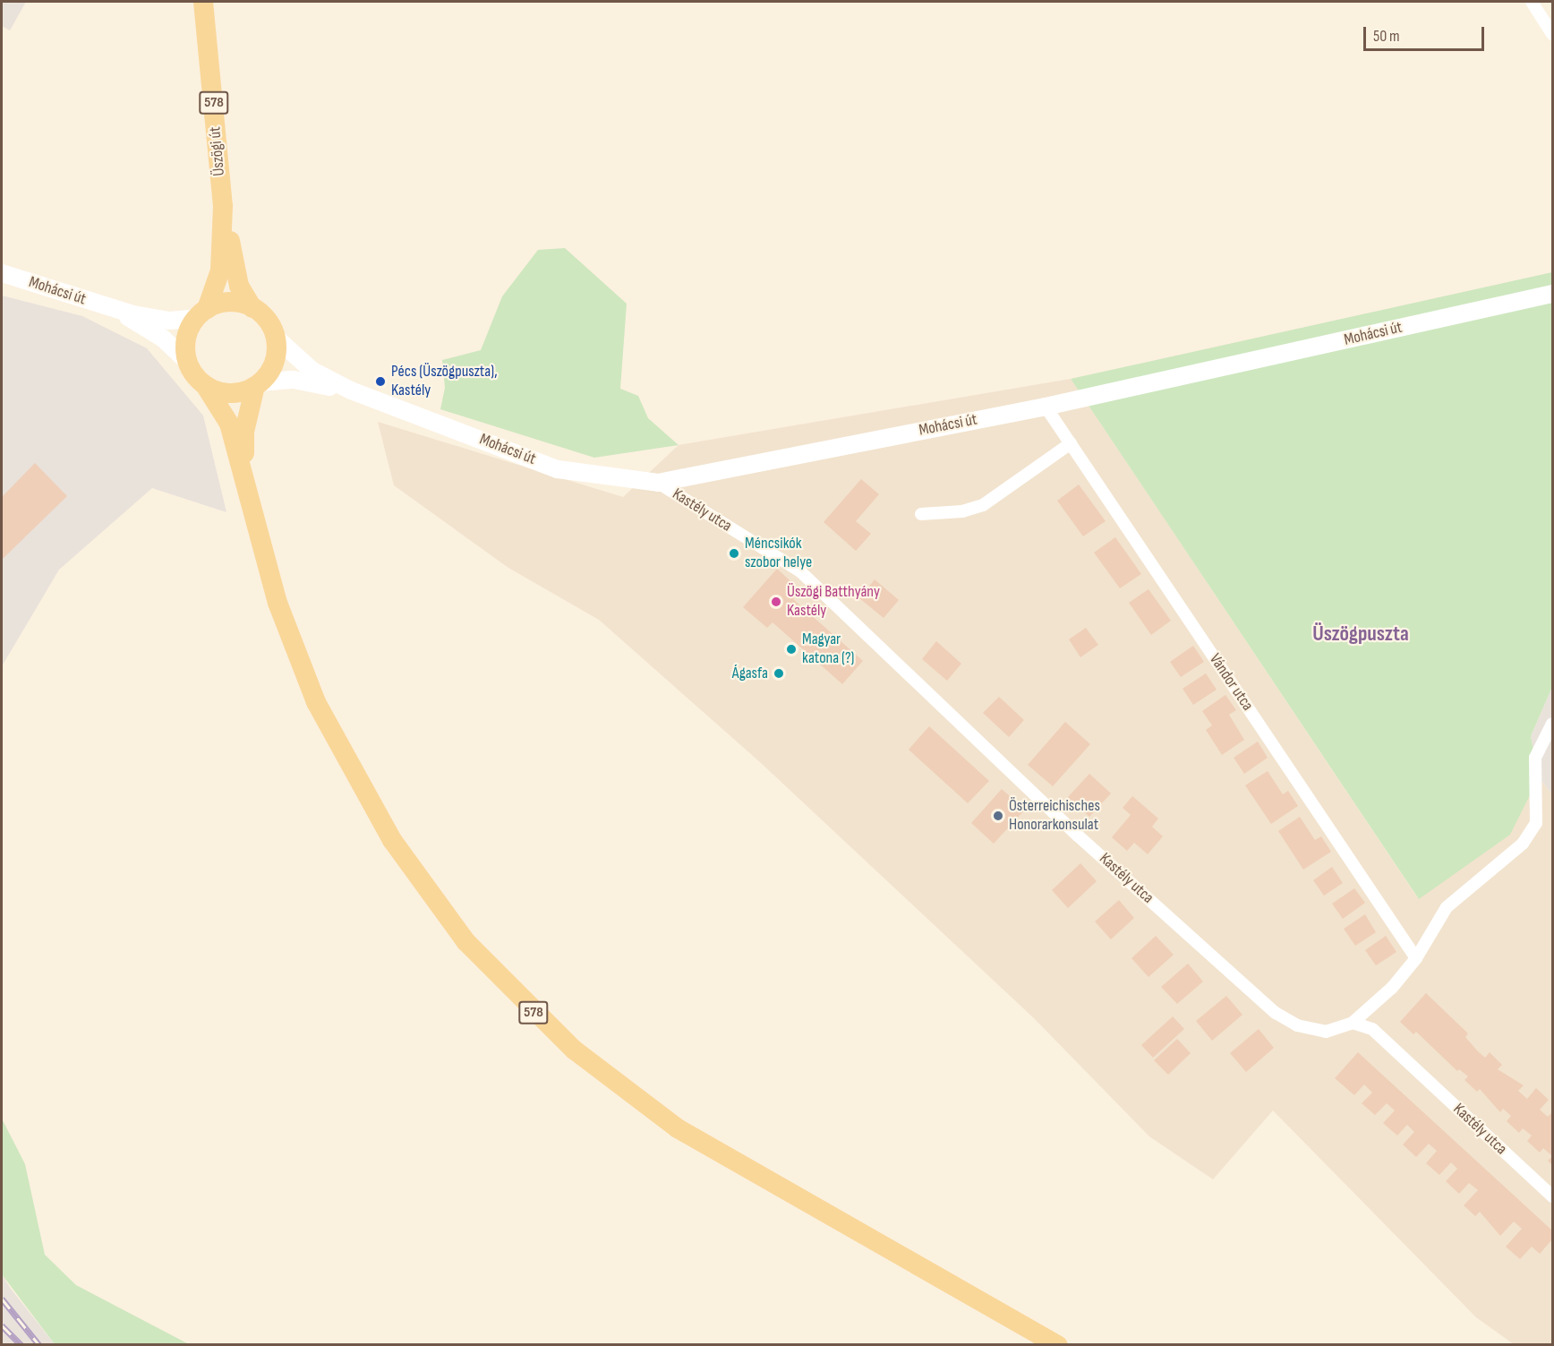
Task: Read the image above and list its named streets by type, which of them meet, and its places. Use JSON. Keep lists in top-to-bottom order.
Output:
{
  "streets": {
    "main road": ["578", "Üszögi út", "Mohácsi út"],
    "street": ["Kastély utca", "Vándor utca"]
  },
  "crossings": [
    ["578", "Üszögi út"],
    ["Mohácsi út", "Kastély utca"],
    ["Mohácsi út", "Vándor utca"]
  ],
  "districts": ["Üszögpuszta"],
  "places": [
    "Pécs (Üszögpuszta), Kastély",
    "Méncsikók szobor helye",
    "Üszögi Batthyány Kastély",
    "Magyar katona (?)",
    "Ágasfa",
    "Österreichisches Honorarkonsulat"
  ],
  "scale_bar": "50 m"
}
